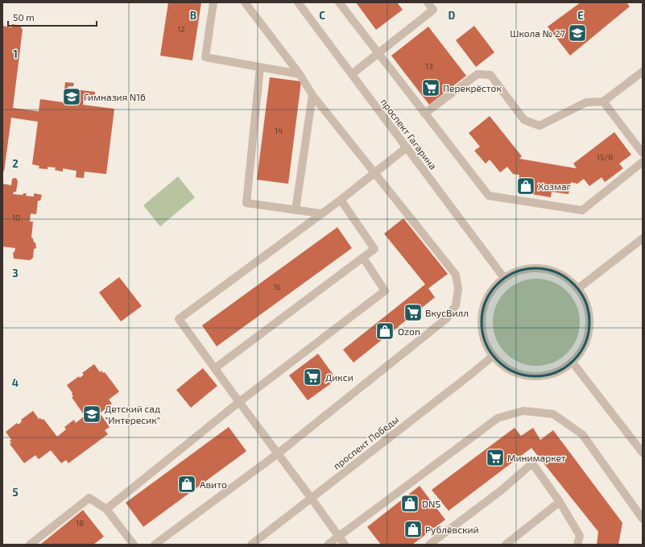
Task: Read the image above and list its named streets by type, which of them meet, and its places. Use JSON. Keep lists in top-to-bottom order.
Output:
{
  "streets": {
    "street": ["проспект Гагарина", "проспект Победы"]
  },
  "crossings": [
    ["проспект Гагарина", "проспект Победы"]
  ],
  "places": {
    "school or university": ["Школа № 27", "Гимназия N16", "Детский сад \"Интересик\""],
    "supermarket": [
      "Перекрёсток",
      "ВкусВилл",
      "Дикси",
      "Минимаркет"
    ],
    "shop": [
      "Хозмаг",
      "Ozon",
      "Авито",
      "DNS",
      "Рублёвский"
    ]
  },
  "house_numbers": [
    "12",
    "13",
    "14",
    "15/8",
    "10",
    "16",
    "18"
  ],
  "scale_bar": "50 m",
  "grid": {
    "columns": [
      "B",
      "C",
      "D",
      "E"
    ],
    "rows": [
      "1",
      "2",
      "3",
      "4",
      "5"
    ]
  }
}
